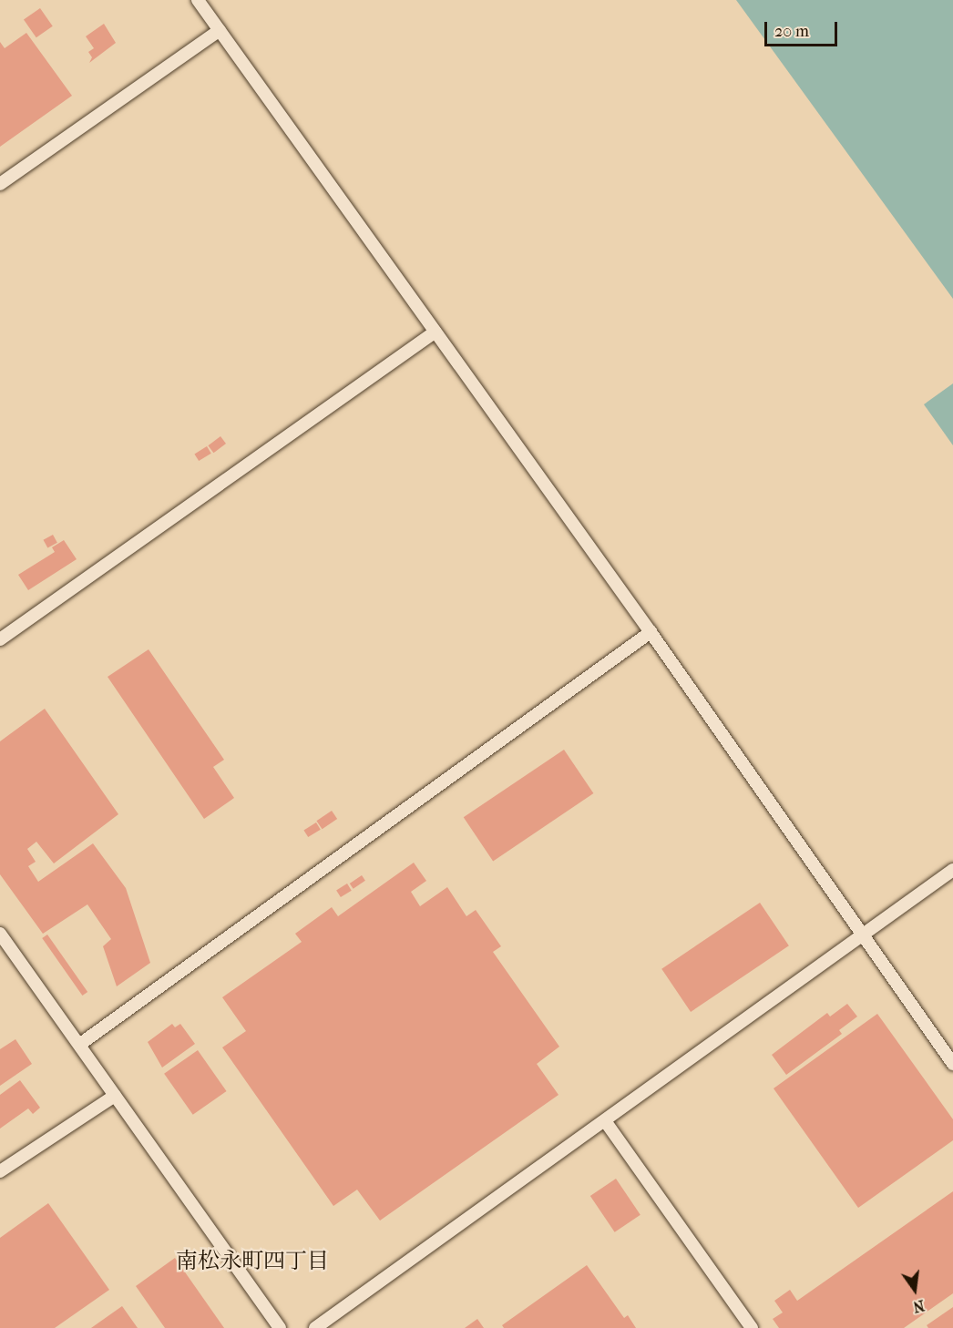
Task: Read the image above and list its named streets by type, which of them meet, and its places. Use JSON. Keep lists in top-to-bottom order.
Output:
{
  "districts": ["南松永町四丁目"],
  "scale_bar": "20 m",
  "north": "bottom"
}
